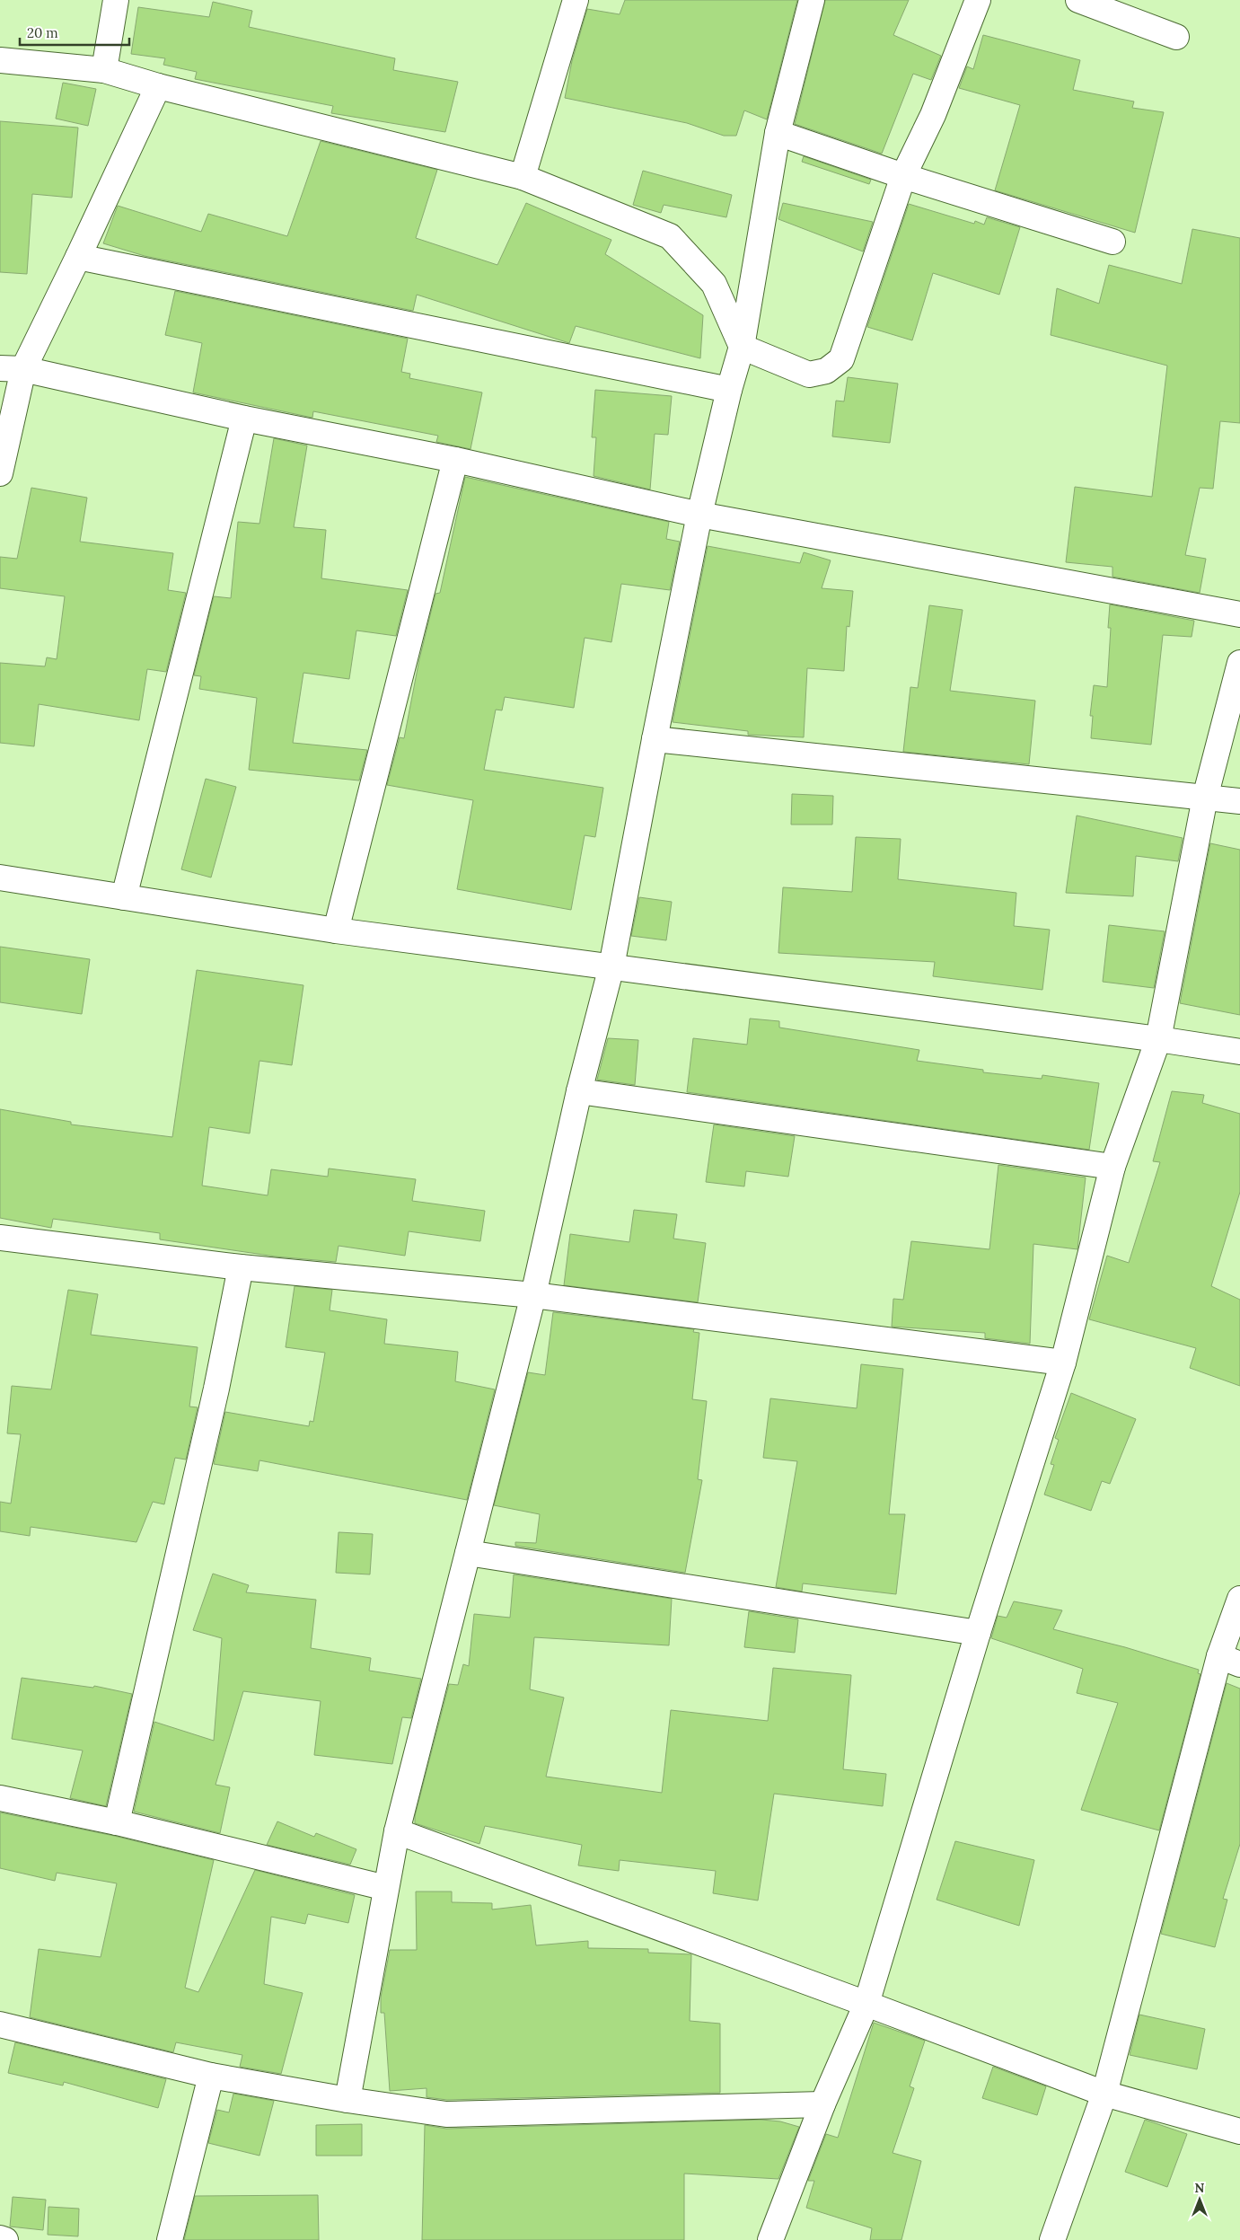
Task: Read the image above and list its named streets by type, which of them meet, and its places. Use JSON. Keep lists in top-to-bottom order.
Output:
{
  "scale_bar": "20 m",
  "north": "top"
}
